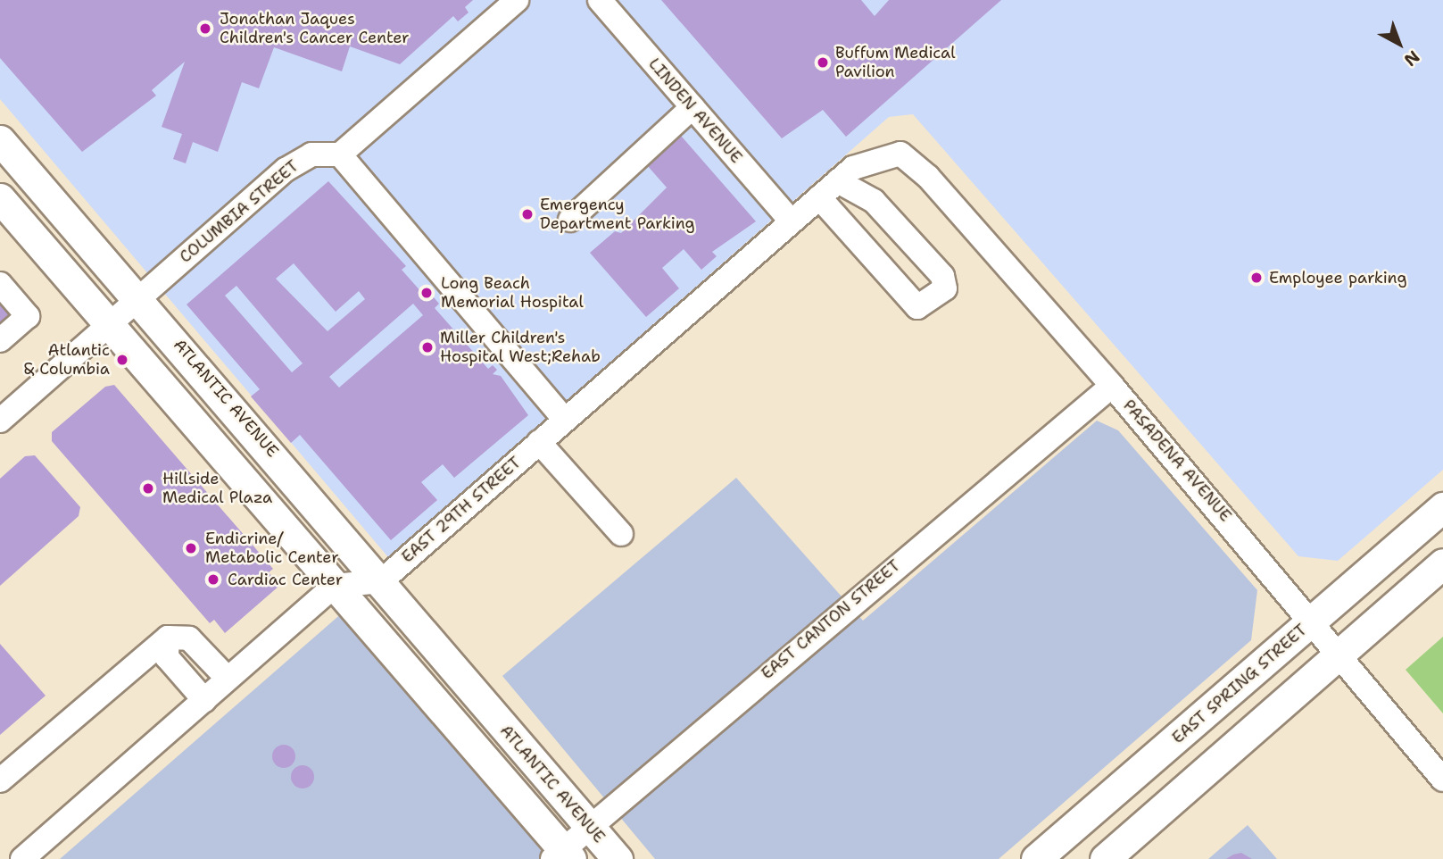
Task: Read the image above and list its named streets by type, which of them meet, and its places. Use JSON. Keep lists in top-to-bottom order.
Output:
{
  "streets": {
    "main road": ["ATLANTIC AVENUE", "EAST SPRING STREET"],
    "street": [
      "LINDEN AVENUE",
      "COLUMBIA STREET",
      "PASADENA AVENUE",
      "EAST 29TH STREET",
      "EAST CANTON STREET"
    ]
  },
  "crossings": [
    ["LINDEN AVENUE", "EAST 29TH STREET"],
    ["COLUMBIA STREET", "ATLANTIC AVENUE"],
    ["ATLANTIC AVENUE", "EAST 29TH STREET"],
    ["ATLANTIC AVENUE", "EAST CANTON STREET"],
    ["PASADENA AVENUE", "EAST 29TH STREET"],
    ["PASADENA AVENUE", "EAST CANTON STREET"],
    ["PASADENA AVENUE", "EAST SPRING STREET"]
  ],
  "places": [
    "Jonathan Jaques Children's Cancer Center",
    "Buffum Medical Pavilion",
    "Emergency Department Parking",
    "Employee parking",
    "Long Beach Memorial Hospital",
    "Miller Children's Hospital West;Rehab",
    "Atlantic & Columbia",
    "Hillside Medical Plaza",
    "Endicrine/ Metabolic Center",
    "Cardiac Center"
  ],
  "north": "bottom right"
}
